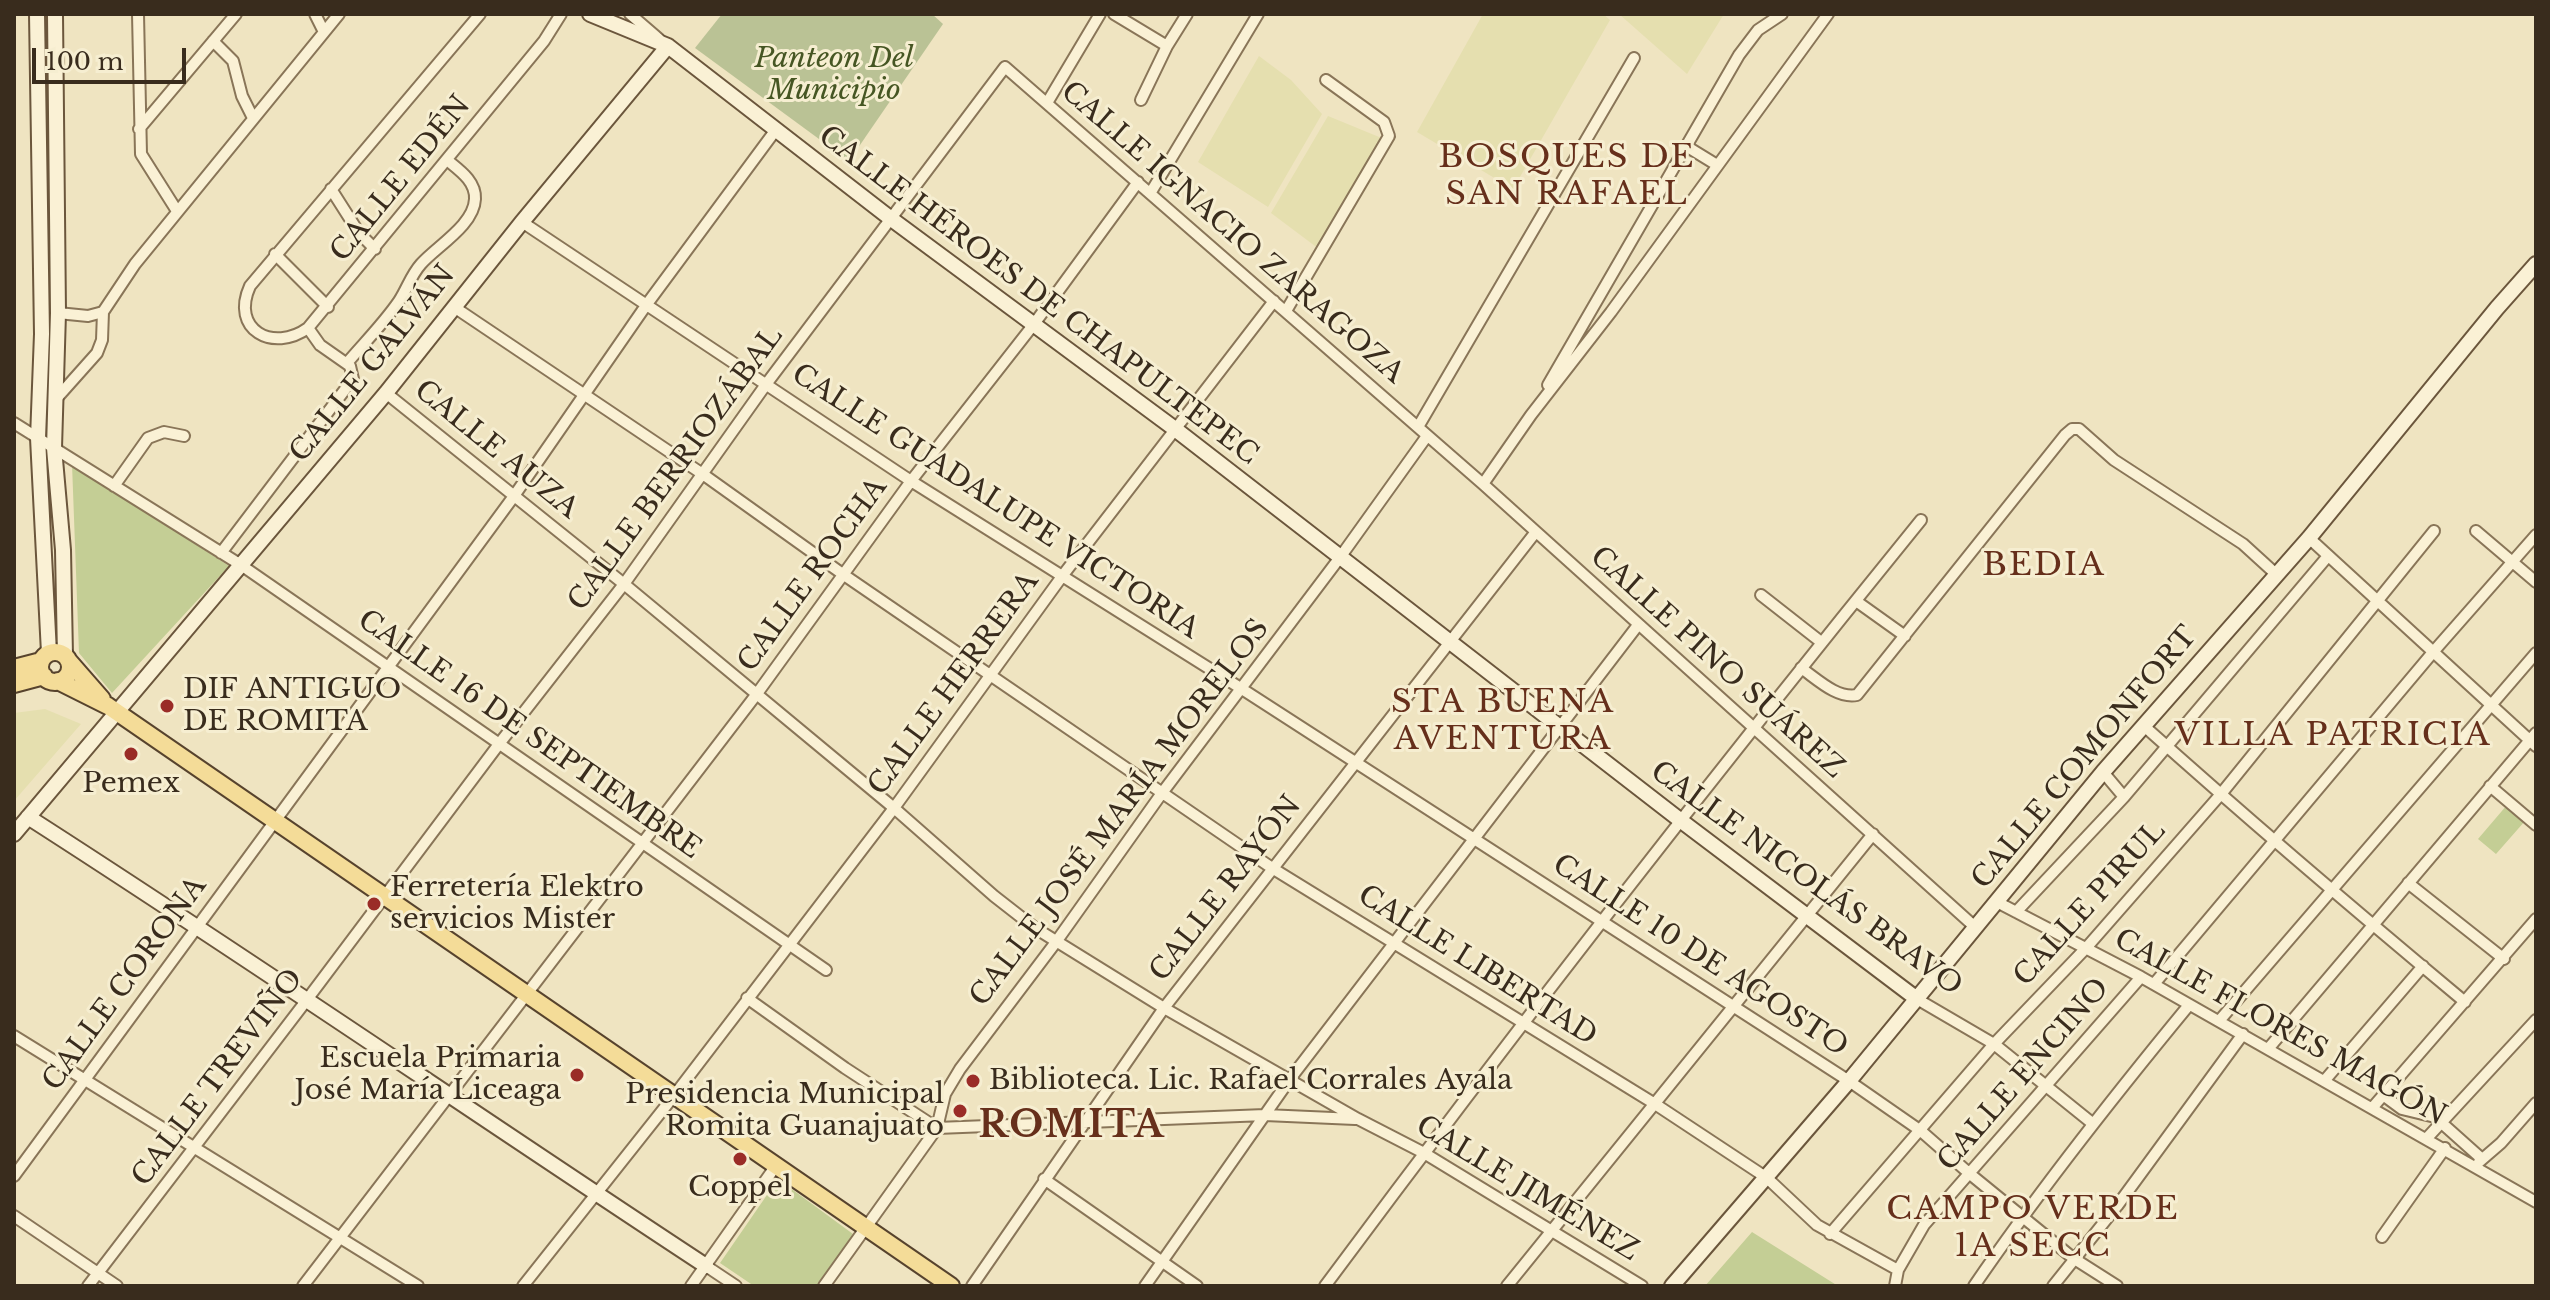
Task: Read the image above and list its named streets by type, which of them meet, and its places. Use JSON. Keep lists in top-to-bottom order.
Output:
{
  "streets": {
    "street": [
      "CALLE EDÉN",
      "CALLE IGNACIO ZARAGOZA",
      "CALLE HÉROES DE CHAPULTEPEC",
      "CALLE GALVÁN",
      "CALLE AUZA",
      "CALLE BERRIOZÁBAL",
      "CALLE GUADALUPE VICTORIA",
      "CALLE ROCHA",
      "CALLE PINO SUÁREZ",
      "CALLE HERRERA",
      "CALLE 16 DE SEPTIEMBRE",
      "CALLE COMONFORT",
      "CALLE JOSÉ MARÍA MORELOS",
      "CALLE NICOLÁS BRAVO",
      "CALLE RAYÓN",
      "CALLE PIRUL",
      "CALLE 10 DE AGOSTO",
      "CALLE LIBERTAD",
      "CALLE CORONA",
      "CALLE FLORES MAGÓN",
      "CALLE ENCINO",
      "CALLE TREVIÑO",
      "CALLE JIMÉNEZ"
    ]
  },
  "crossings": [
    ["CALLE IGNACIO ZARAGOZA", "CALLE BERRIOZÁBAL"],
    ["CALLE IGNACIO ZARAGOZA", "CALLE ROCHA"],
    ["CALLE IGNACIO ZARAGOZA", "CALLE PINO SUÁREZ"],
    ["CALLE IGNACIO ZARAGOZA", "CALLE HERRERA"],
    ["CALLE IGNACIO ZARAGOZA", "CALLE JOSÉ MARÍA MORELOS"],
    ["CALLE HÉROES DE CHAPULTEPEC", "CALLE GALVÁN"],
    ["CALLE HÉROES DE CHAPULTEPEC", "CALLE BERRIOZÁBAL"],
    ["CALLE HÉROES DE CHAPULTEPEC", "CALLE ROCHA"],
    ["CALLE HÉROES DE CHAPULTEPEC", "CALLE HERRERA"],
    ["CALLE HÉROES DE CHAPULTEPEC", "CALLE JOSÉ MARÍA MORELOS"],
    ["CALLE HÉROES DE CHAPULTEPEC", "CALLE NICOLÁS BRAVO"],
    ["CALLE HÉROES DE CHAPULTEPEC", "CALLE CORONA"],
    ["CALLE GALVÁN", "CALLE AUZA"],
    ["CALLE GALVÁN", "CALLE GUADALUPE VICTORIA"],
    ["CALLE GALVÁN", "CALLE 16 DE SEPTIEMBRE"],
    ["CALLE GALVÁN", "CALLE LIBERTAD"],
    ["CALLE AUZA", "CALLE BERRIOZÁBAL"],
    ["CALLE AUZA", "CALLE ROCHA"],
    ["CALLE AUZA", "CALLE HERRERA"],
    ["CALLE AUZA", "CALLE JOSÉ MARÍA MORELOS"],
    ["CALLE AUZA", "CALLE CORONA"],
    ["CALLE AUZA", "CALLE JIMÉNEZ"],
    ["CALLE BERRIOZÁBAL", "CALLE GUADALUPE VICTORIA"],
    ["CALLE BERRIOZÁBAL", "CALLE 16 DE SEPTIEMBRE"],
    ["CALLE BERRIOZÁBAL", "CALLE LIBERTAD"],
    ["CALLE BERRIOZÁBAL", "CALLE TREVIÑO"],
    ["CALLE GUADALUPE VICTORIA", "CALLE ROCHA"],
    ["CALLE GUADALUPE VICTORIA", "CALLE HERRERA"],
    ["CALLE GUADALUPE VICTORIA", "CALLE JOSÉ MARÍA MORELOS"],
    ["CALLE GUADALUPE VICTORIA", "CALLE 10 DE AGOSTO"],
    ["CALLE GUADALUPE VICTORIA", "CALLE CORONA"],
    ["CALLE ROCHA", "CALLE 16 DE SEPTIEMBRE"],
    ["CALLE ROCHA", "CALLE LIBERTAD"],
    ["CALLE PINO SUÁREZ", "CALLE COMONFORT"],
    ["CALLE PINO SUÁREZ", "CALLE JOSÉ MARÍA MORELOS"],
    ["CALLE PINO SUÁREZ", "CALLE RAYÓN"],
    ["CALLE HERRERA", "CALLE 16 DE SEPTIEMBRE"],
    ["CALLE HERRERA", "CALLE LIBERTAD"],
    ["CALLE 16 DE SEPTIEMBRE", "CALLE CORONA"],
    ["CALLE COMONFORT", "CALLE NICOLÁS BRAVO"],
    ["CALLE COMONFORT", "CALLE 10 DE AGOSTO"],
    ["CALLE COMONFORT", "CALLE LIBERTAD"],
    ["CALLE COMONFORT", "CALLE FLORES MAGÓN"],
    ["CALLE JOSÉ MARÍA MORELOS", "CALLE NICOLÁS BRAVO"],
    ["CALLE JOSÉ MARÍA MORELOS", "CALLE 10 DE AGOSTO"],
    ["CALLE JOSÉ MARÍA MORELOS", "CALLE LIBERTAD"],
    ["CALLE JOSÉ MARÍA MORELOS", "CALLE JIMÉNEZ"],
    ["CALLE NICOLÁS BRAVO", "CALLE RAYÓN"],
    ["CALLE NICOLÁS BRAVO", "CALLE PIRUL"],
    ["CALLE NICOLÁS BRAVO", "CALLE ENCINO"],
    ["CALLE RAYÓN", "CALLE 10 DE AGOSTO"],
    ["CALLE RAYÓN", "CALLE LIBERTAD"],
    ["CALLE RAYÓN", "CALLE JIMÉNEZ"],
    ["CALLE PIRUL", "CALLE 10 DE AGOSTO"],
    ["CALLE PIRUL", "CALLE LIBERTAD"],
    ["CALLE PIRUL", "CALLE FLORES MAGÓN"],
    ["CALLE 10 DE AGOSTO", "CALLE ENCINO"],
    ["CALLE LIBERTAD", "CALLE CORONA"],
    ["CALLE LIBERTAD", "CALLE ENCINO"],
    ["CALLE FLORES MAGÓN", "CALLE ENCINO"]
  ],
  "districts": [
    "BOSQUES DE SAN RAFAEL",
    "BEDIA",
    "STA BUENA AVENTURA",
    "VILLA PATRICIA",
    "ROMITA",
    "CAMPO VERDE 1A SECC"
  ],
  "parks": ["Panteon Del Municipio"],
  "places": [
    "DIF ANTIGUO DE ROMITA",
    "Pemex",
    "Ferretería Elektro servicios Mister",
    "Escuela Primaria José María Liceaga",
    "Biblioteca. Lic. Rafael Corrales Ayala",
    "Presidencia Municipal Romita Guanajuato",
    "Coppel"
  ],
  "scale_bar": "100 m"
}
